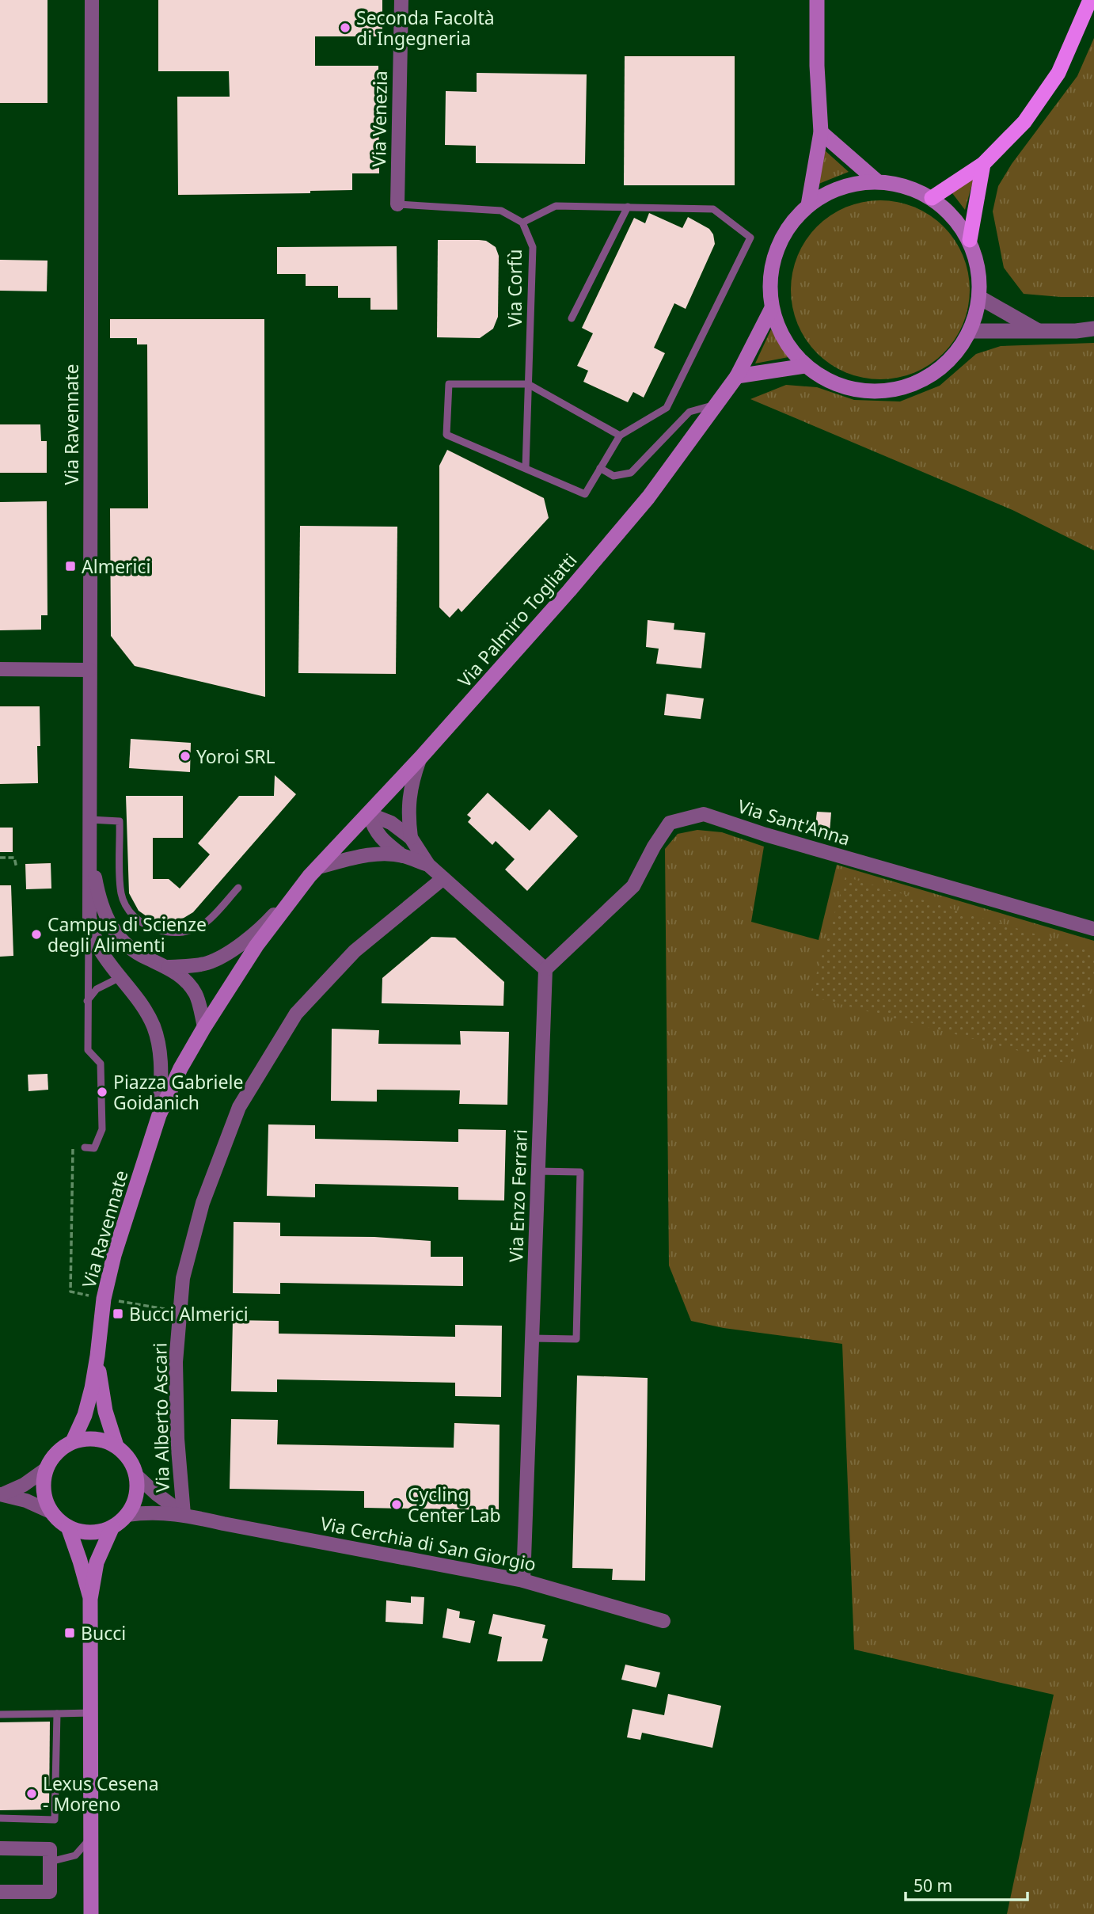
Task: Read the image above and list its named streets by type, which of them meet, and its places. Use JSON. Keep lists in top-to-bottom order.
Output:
{
  "streets": {
    "main road": ["Via Ravennate", "Via Palmiro Togliatti"],
    "street": [
      "Via Venezia",
      "Via Sant'Anna",
      "Via Enzo Ferrari",
      "Via Alberto Ascari",
      "Via Cerchia di San Giorgio"
    ],
    "lane": ["Via Corfù"]
  },
  "crossings": [
    ["Via Venezia", "Via Corfù"],
    ["Via Ravennate", "Via Palmiro Togliatti"],
    ["Via Ravennate", "Via Cerchia di San Giorgio"],
    ["Via Sant'Anna", "Via Enzo Ferrari"],
    ["Via Enzo Ferrari", "Via Cerchia di San Giorgio"],
    ["Via Alberto Ascari", "Via Cerchia di San Giorgio"]
  ],
  "places": {
    "other": [
      "Seconda Facoltà di Ingegneria",
      "Yoroi SRL",
      "Campus di Scienze degli Alimenti",
      "Piazza Gabriele Goidanich",
      "Cycling Center Lab",
      "Lexus Cesena - Moreno"
    ],
    "transit": ["Almerici", "Bucci Almerici", "Bucci"]
  },
  "scale_bar": "50 m"
}
